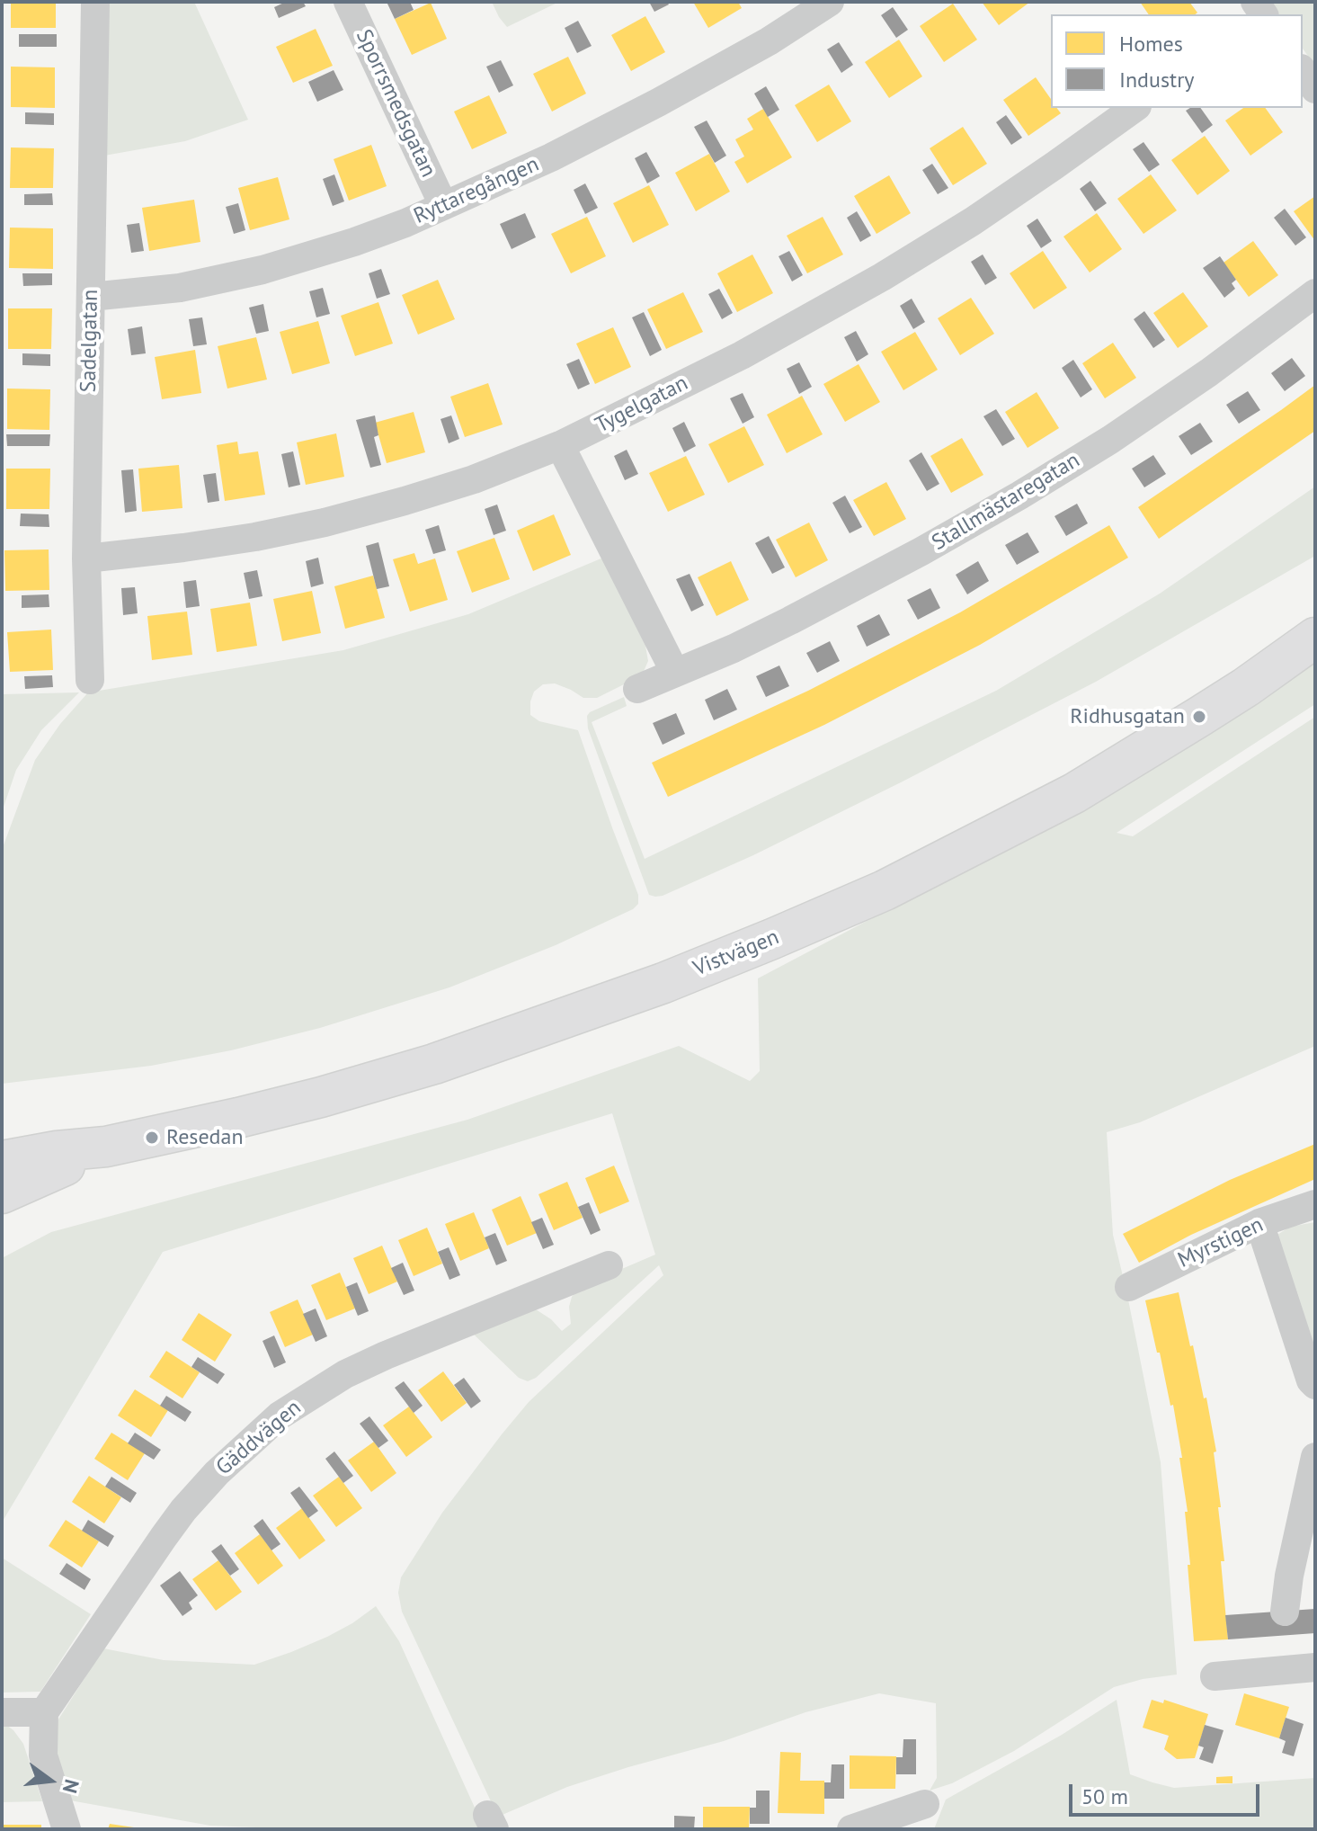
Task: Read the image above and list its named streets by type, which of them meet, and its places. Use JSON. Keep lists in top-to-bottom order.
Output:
{
  "streets": {
    "main road": ["Vistvägen"],
    "street": [
      "Sporrsmedsgatan",
      "Ryttaregången",
      "Sadelgatan",
      "Tygelgatan",
      "Stallmästaregatan",
      "Myrstigen",
      "Gäddvägen"
    ]
  },
  "crossings": [
    ["Sporrsmedsgatan", "Ryttaregången"],
    ["Ryttaregången", "Sadelgatan"],
    ["Sadelgatan", "Tygelgatan"]
  ],
  "places": ["Ridhusgatan", "Resedan"],
  "legend": ["Homes", "Industry"],
  "scale_bar": "50 m",
  "north": "right"
}
